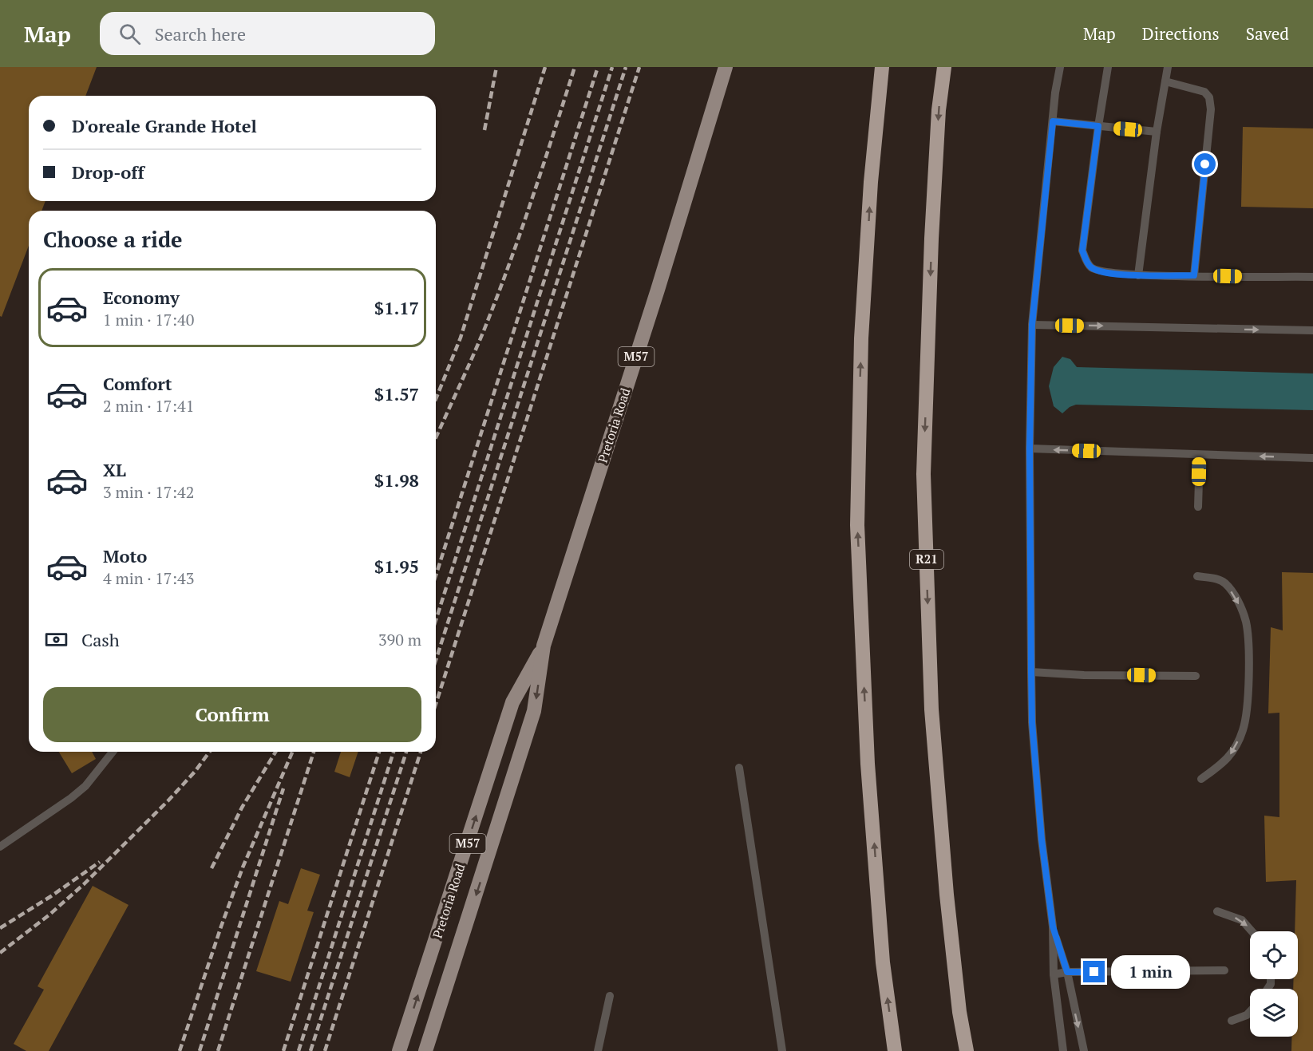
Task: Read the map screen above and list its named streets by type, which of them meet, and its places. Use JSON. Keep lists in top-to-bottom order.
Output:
{
  "streets": {
    "highway": ["R21"],
    "main road": ["M57", "Pretoria Road"]
  },
  "page": {
    "header": "Map",
    "search": "Search here",
    "nav": ["Map", "Directions", "Saved"],
    "banner": ["D'oreale Grande Hotel", "Drop-off"],
    "heading": "Choose a ride",
    "list": [
      {
        "name": "Economy",
        "note": "1 min · 17:40",
        "value": "$1.17"
      },
      {
        "name": "Comfort",
        "note": "2 min · 17:41",
        "value": "$1.57"
      },
      {
        "name": "XL",
        "note": "3 min · 17:42",
        "value": "$1.98"
      },
      {
        "name": "Moto",
        "note": "4 min · 17:43",
        "value": "$1.95"
      }
    ],
    "pay": ["Cash", "390 m"],
    "buttons": "Confirm",
    "bubble": "1 min"
  }
}
